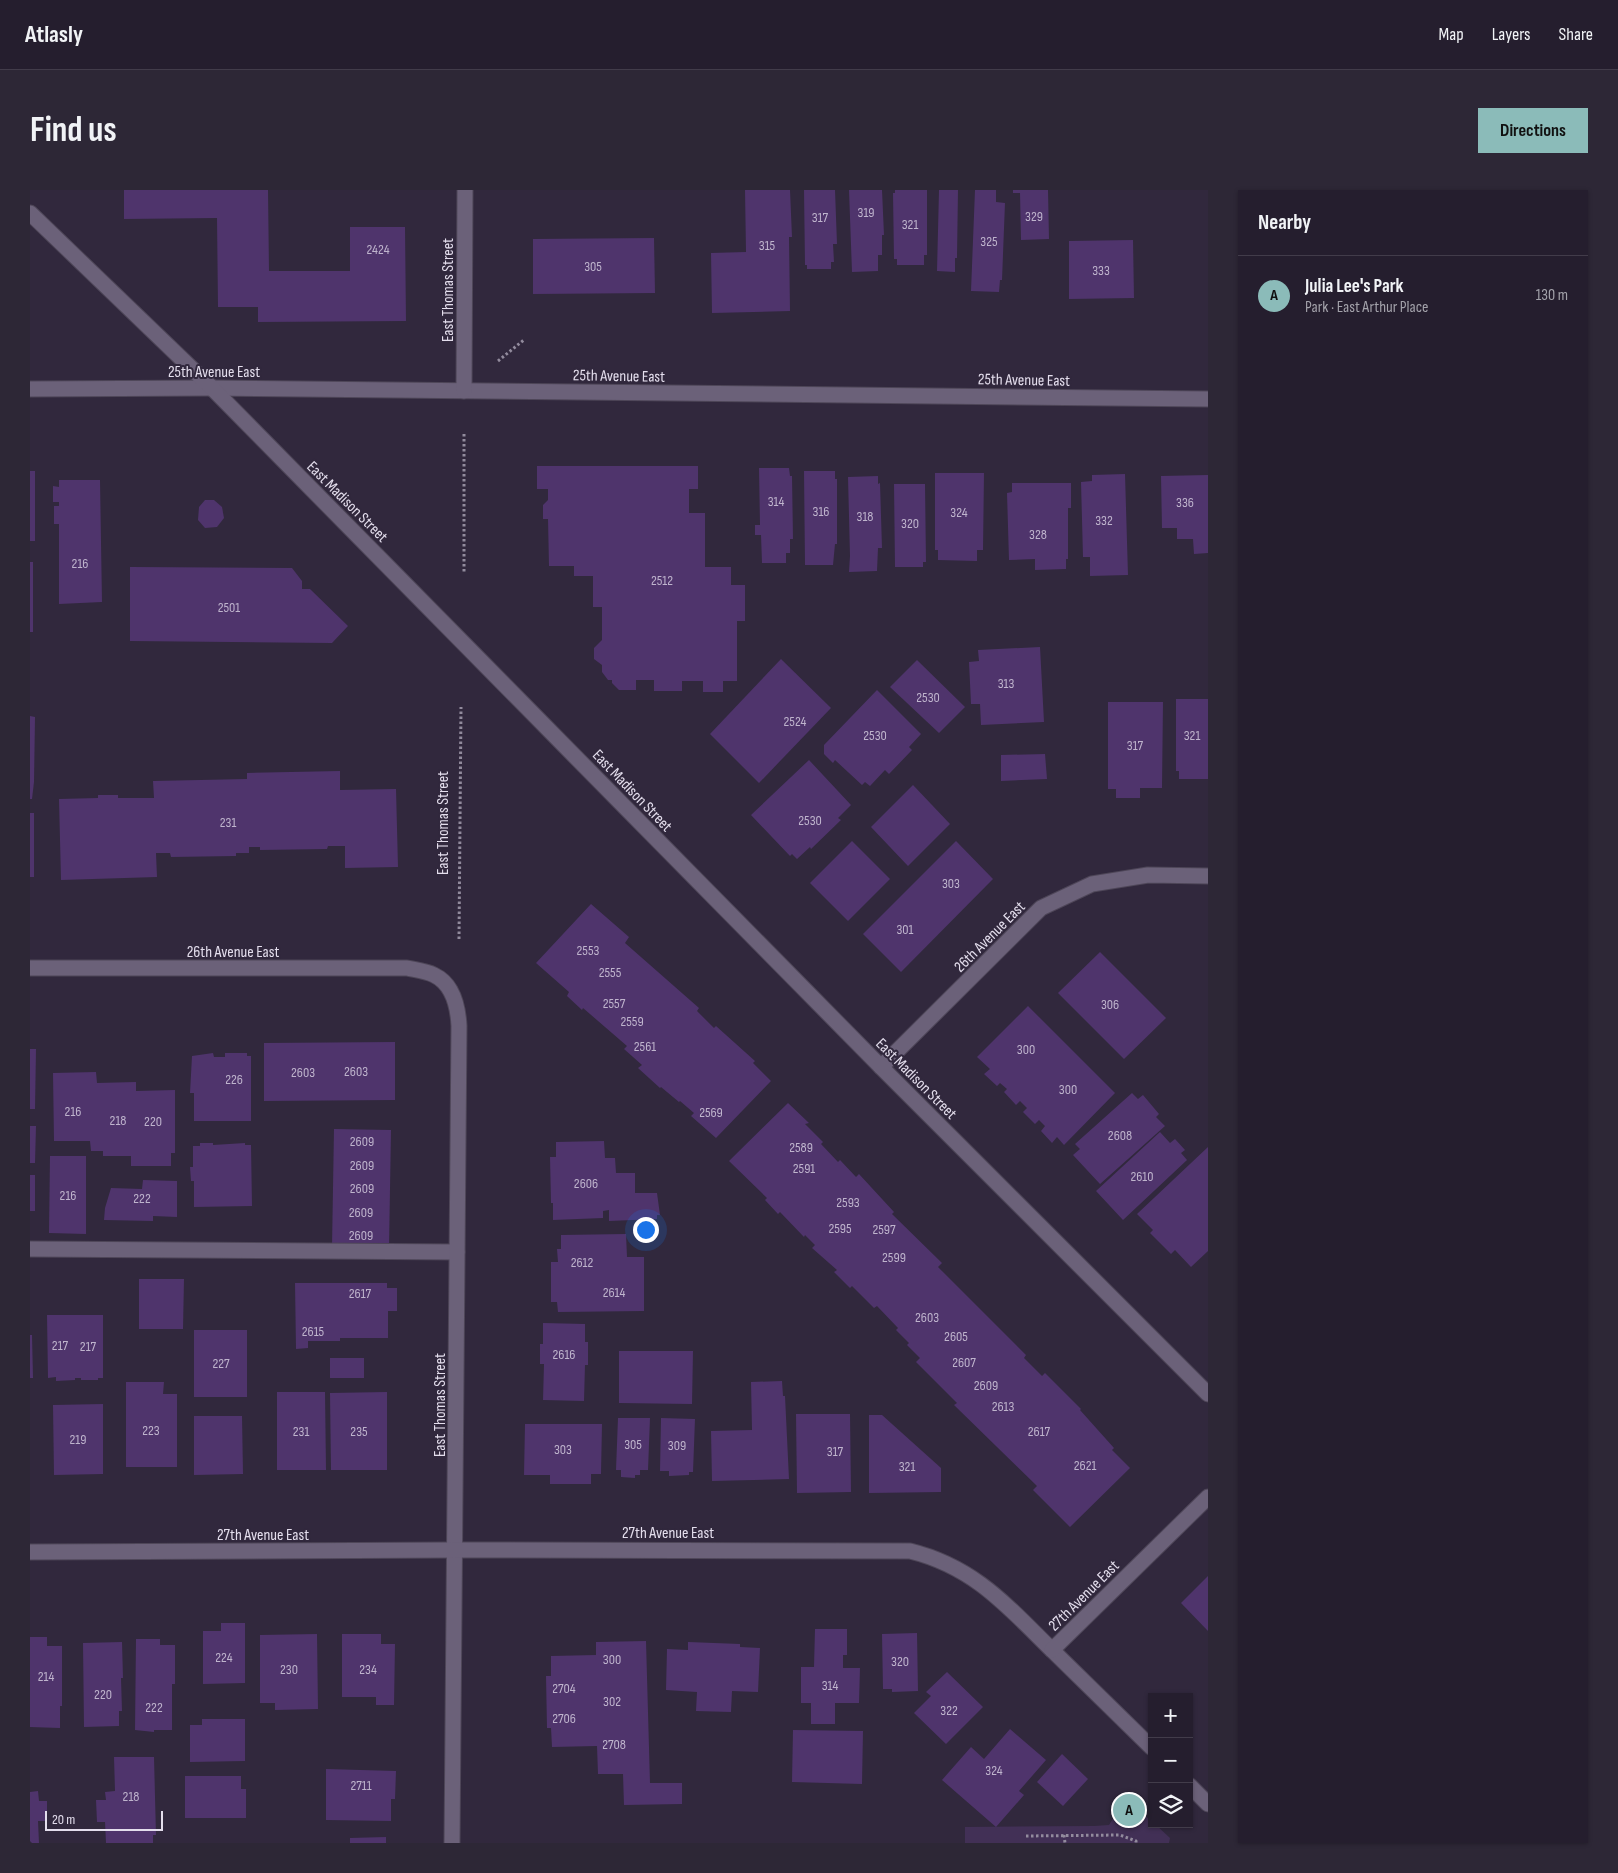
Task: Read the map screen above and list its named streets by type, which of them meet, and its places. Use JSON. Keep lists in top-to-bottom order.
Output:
{
  "streets": {
    "street": [
      "East Thomas Street",
      "25th Avenue East",
      "East Madison Street",
      "26th Avenue East",
      "27th Avenue East"
    ]
  },
  "crossings": [
    ["East Thomas Street", "25th Avenue East"],
    ["East Thomas Street", "26th Avenue East"],
    ["East Thomas Street", "27th Avenue East"],
    ["25th Avenue East", "East Madison Street"],
    ["East Madison Street", "26th Avenue East"]
  ],
  "house_numbers": [
    "319",
    "329",
    "317",
    "321",
    "325",
    "315",
    "2424",
    "305",
    "333",
    "314",
    "336",
    "316",
    "324",
    "318",
    "332",
    "320",
    "328",
    "216",
    "2512",
    "2501",
    "313",
    "2530",
    "2524",
    "2530",
    "321",
    "317",
    "2530",
    "231",
    "303",
    "301",
    "2553",
    "2555",
    "2557",
    "306",
    "2559",
    "2561",
    "300",
    "2603",
    "2603",
    "226",
    "300",
    "216",
    "2569",
    "218",
    "220",
    "2608",
    "2609",
    "2589",
    "2609",
    "2591",
    "2610",
    "2606",
    "2609",
    "216",
    "222",
    "2593",
    "2609",
    "2595",
    "2597",
    "2609",
    "2599",
    "2612",
    "2614",
    "2617",
    "2603",
    "2615",
    "2605",
    "217",
    "217",
    "2616",
    "2607",
    "227",
    "2609",
    "2613",
    "223",
    "231",
    "235",
    "2617",
    "219",
    "305",
    "309",
    "303",
    "317",
    "2621",
    "321",
    "224",
    "300",
    "320",
    "230",
    "234",
    "214",
    "314",
    "2704",
    "220",
    "302",
    "222",
    "322",
    "2706",
    "2708",
    "324",
    "2711",
    "218"
  ],
  "scale_bar": "20 m",
  "page": {
    "header": "Atlasly",
    "nav": ["Map", "Layers", "Share"],
    "buttons": "Directions",
    "title": "Find us",
    "heading": "Nearby",
    "list": [
      {
        "mark": "A",
        "name": "Julia Lee's Park",
        "note": "Park · East Arthur Place",
        "value": "130 m"
      }
    ],
    "map_buttons": ["+", "−"],
    "pins": "A",
    "scale": "20 m"
  }
}
